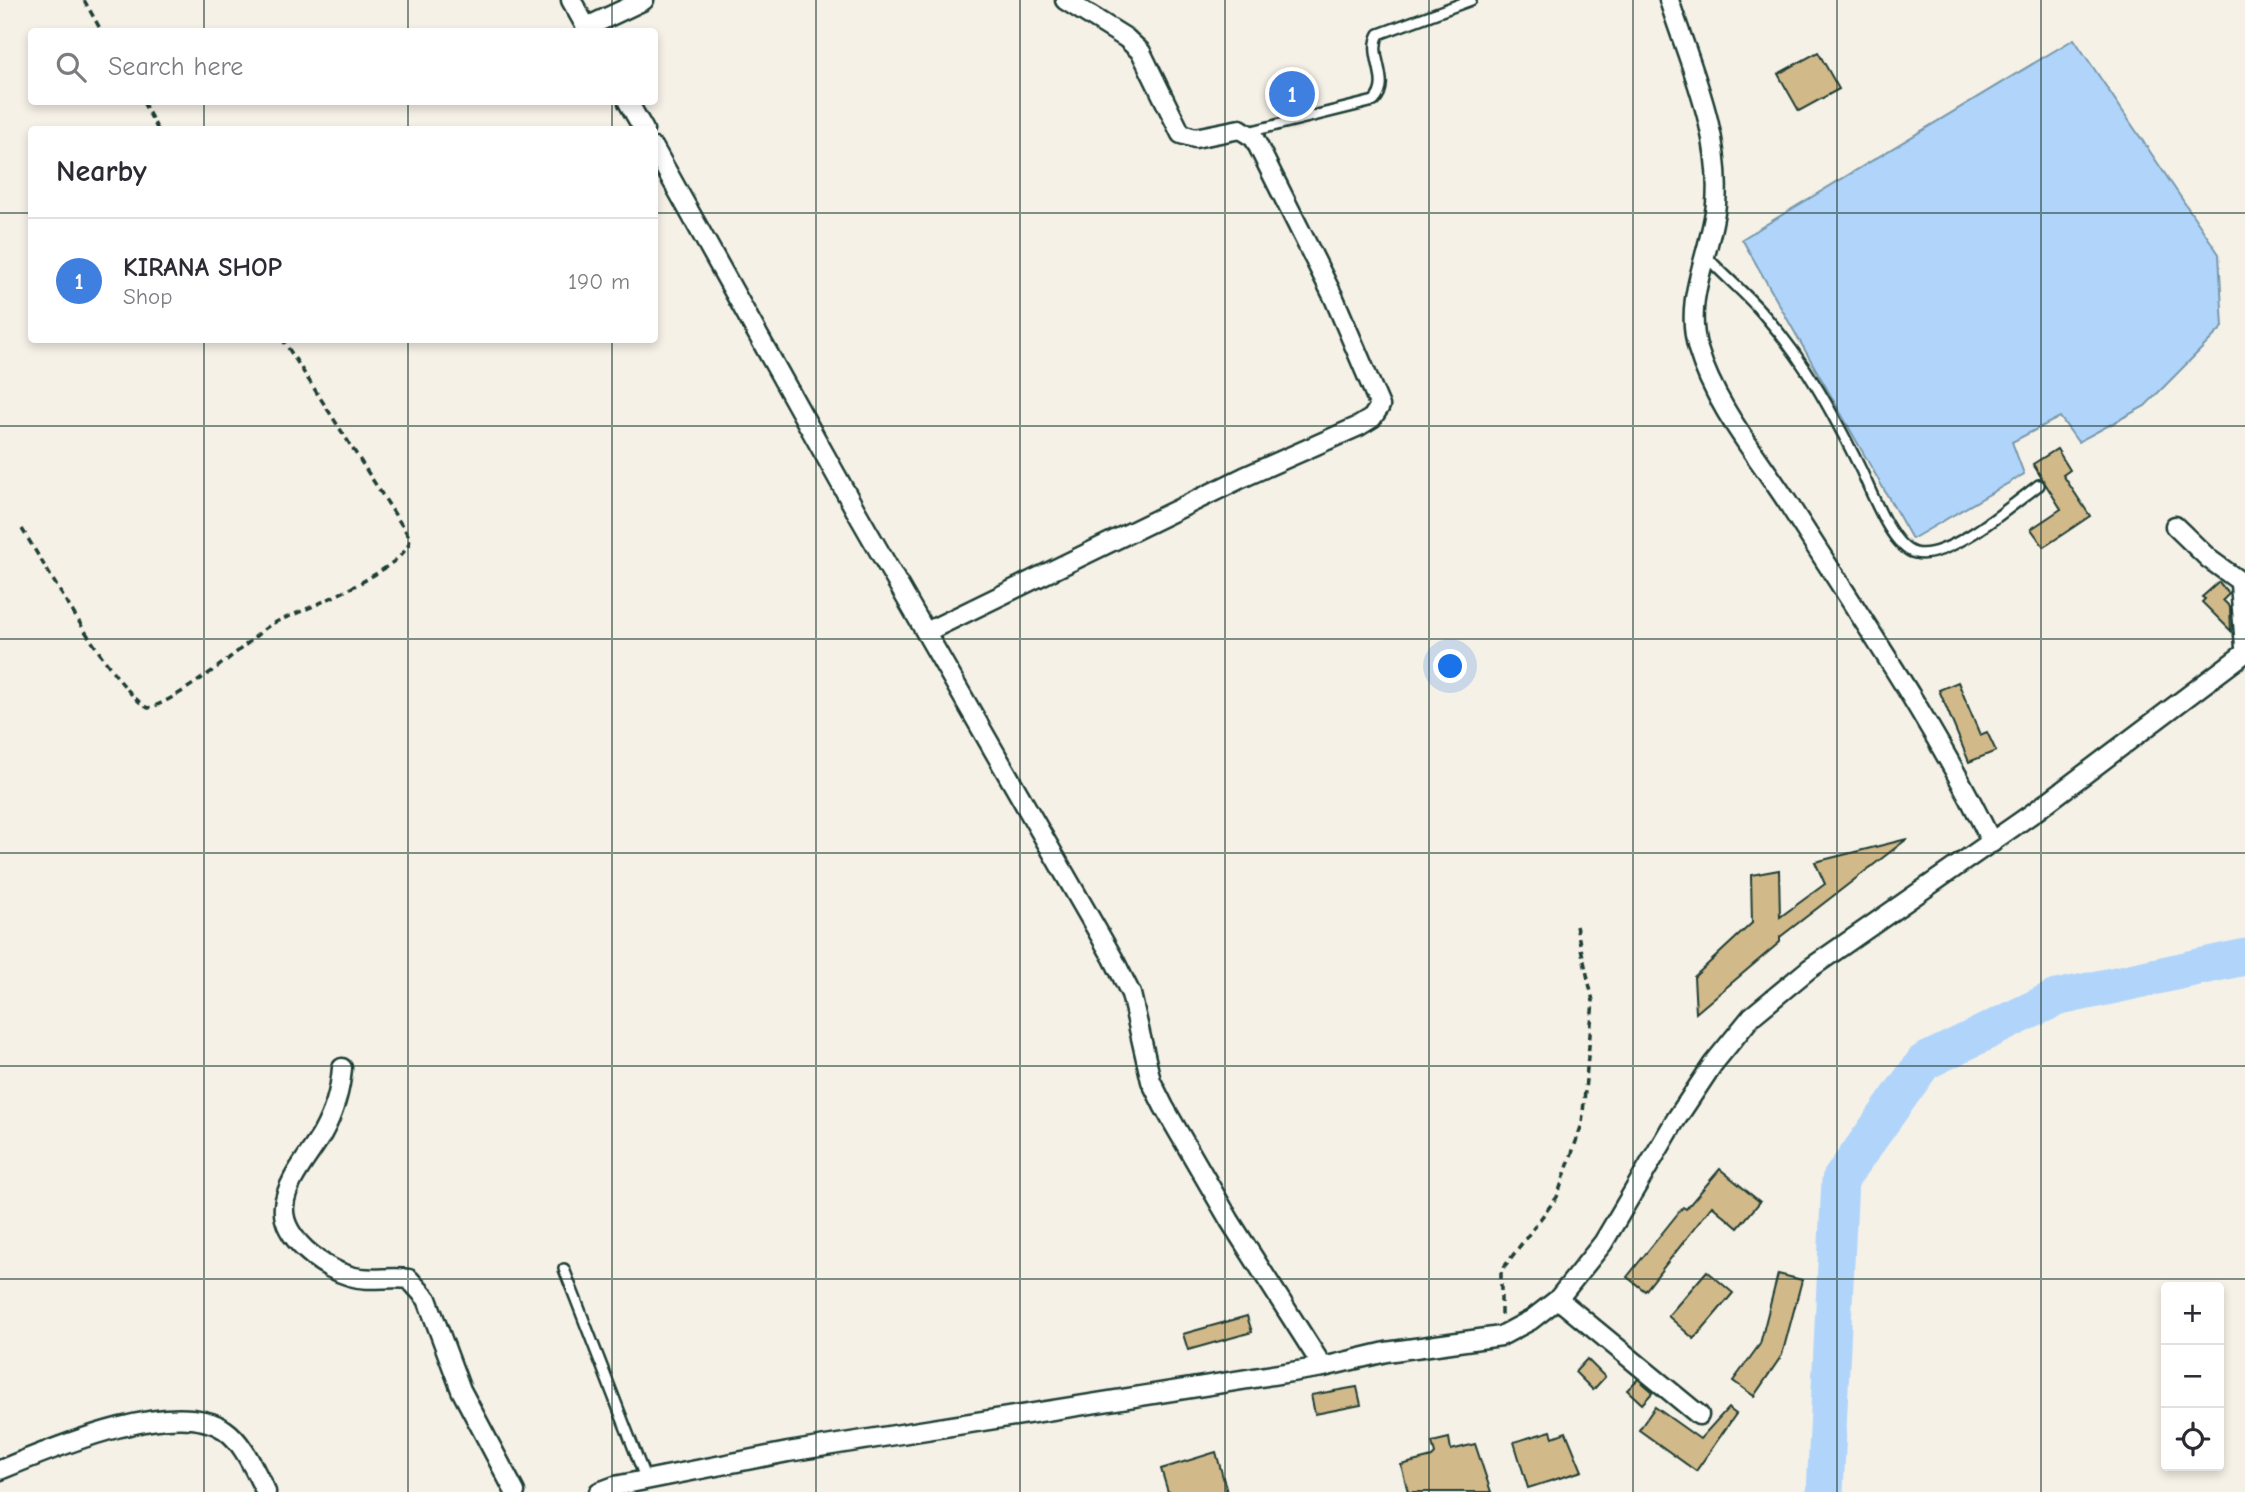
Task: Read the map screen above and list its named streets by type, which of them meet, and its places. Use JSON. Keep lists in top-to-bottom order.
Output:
{
  "page": {
    "search": "Search here",
    "pins": "1",
    "heading": "Nearby",
    "list": [
      {
        "mark": "1",
        "name": "KIRANA SHOP",
        "note": "Shop",
        "value": "190 m"
      }
    ],
    "map_buttons": ["+", "−"]
  }
}
